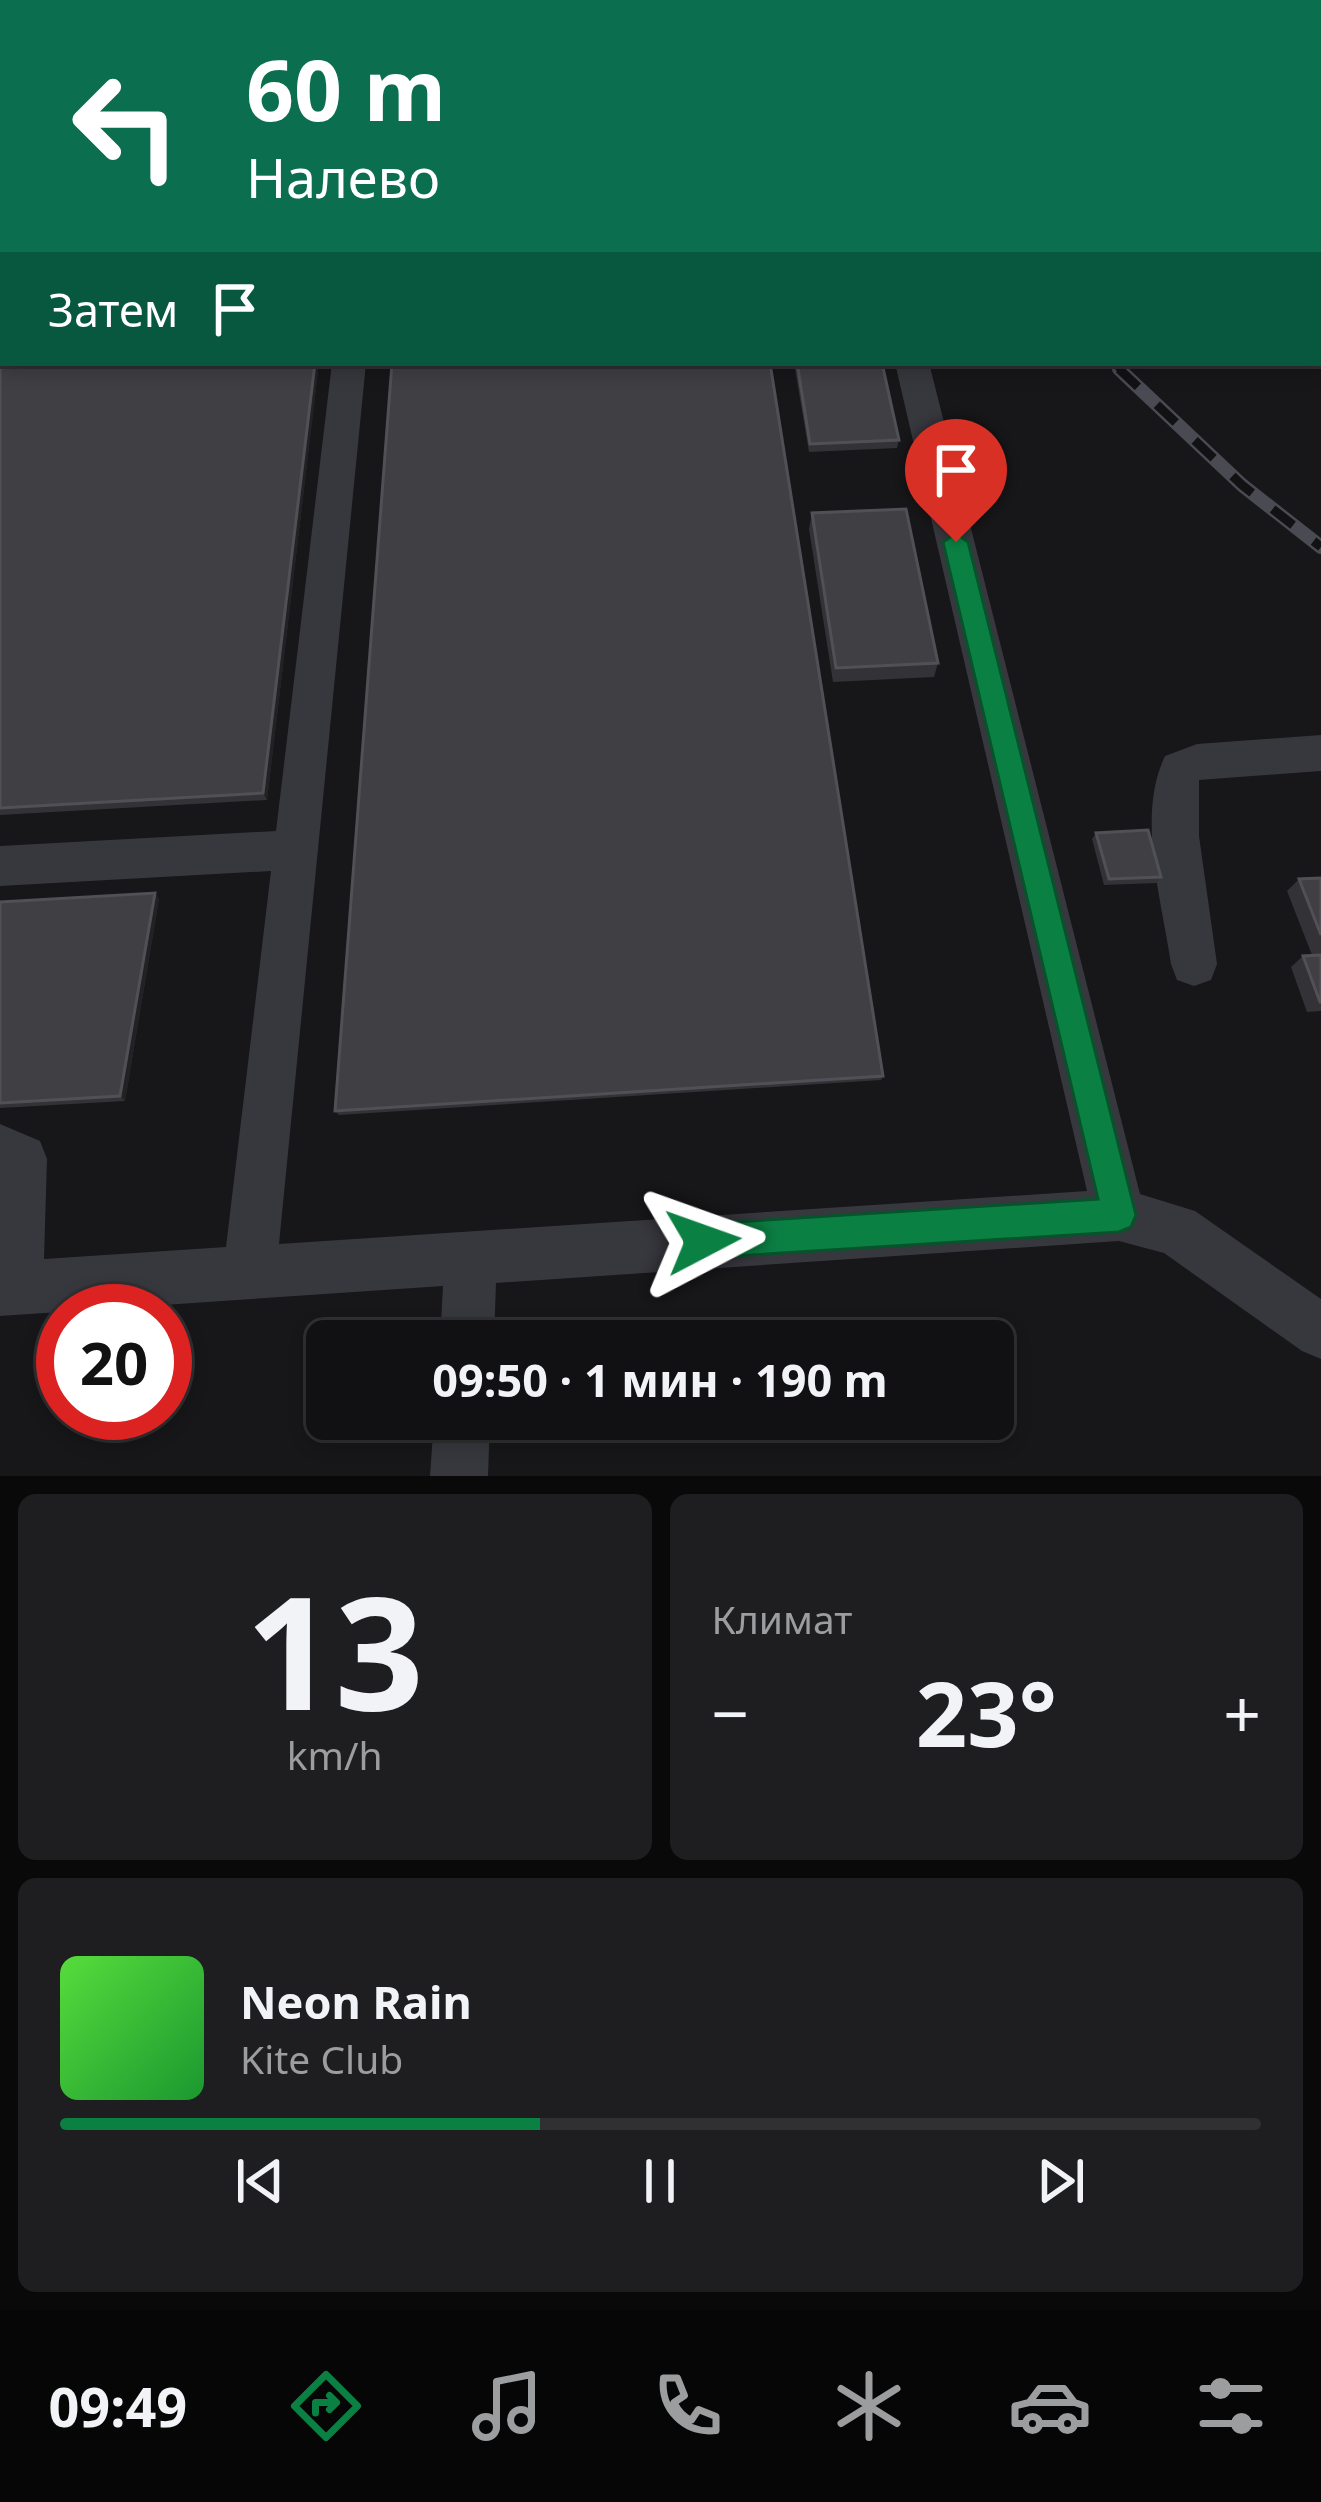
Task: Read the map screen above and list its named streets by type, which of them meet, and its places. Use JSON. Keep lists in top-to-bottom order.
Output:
{
  "page": {
    "turn": ["60 m", "Налево"],
    "then": "Затем",
    "limit": "20",
    "trip": "09:50 · 1 мин · 190 m",
    "tile": [
      ["13", "km/h"],
      "Климат"
    ],
    "heat": ["−", "23°", "+"],
    "song": ["Neon Rain", "Kite Club"],
    "tabs": "09:49"
  }
}
